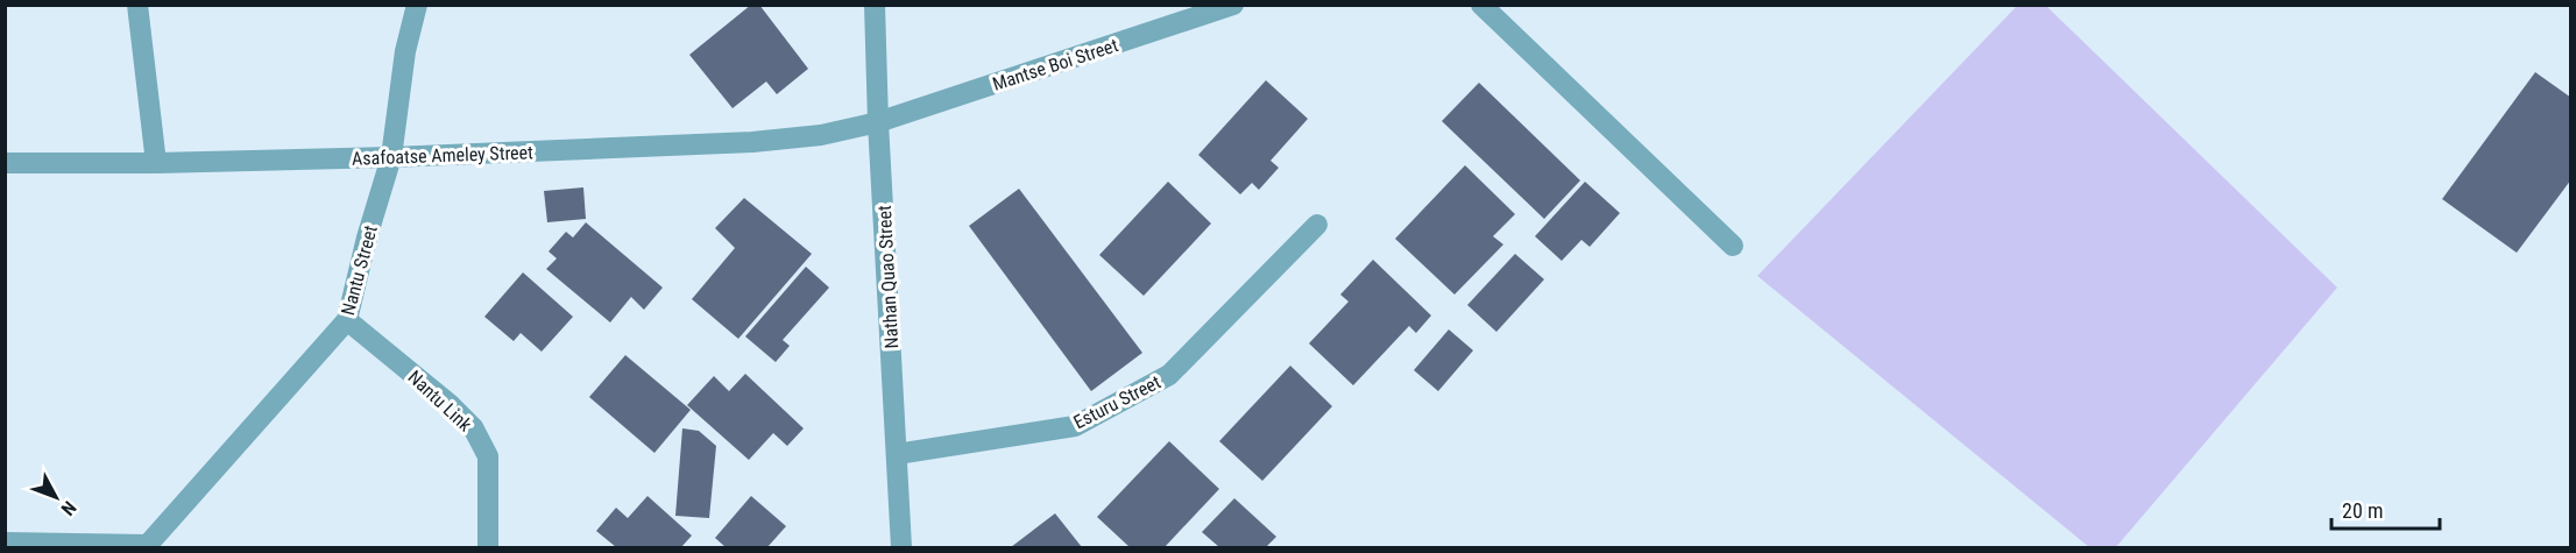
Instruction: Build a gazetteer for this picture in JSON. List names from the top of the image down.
{
  "streets": {
    "street": [
      "Mantse Boi Street",
      "Asafoatse Ameley Street",
      "Nantu Street",
      "Nathan Quao Street",
      "Nantu Link",
      "Esturu Street"
    ]
  },
  "crossings": [
    ["Mantse Boi Street", "Asafoatse Ameley Street"],
    ["Mantse Boi Street", "Nathan Quao Street"],
    ["Asafoatse Ameley Street", "Nantu Street"],
    ["Asafoatse Ameley Street", "Nathan Quao Street"],
    ["Nantu Street", "Nantu Link"],
    ["Nathan Quao Street", "Esturu Street"]
  ],
  "scale_bar": "20 m",
  "north": "bottom right"
}
